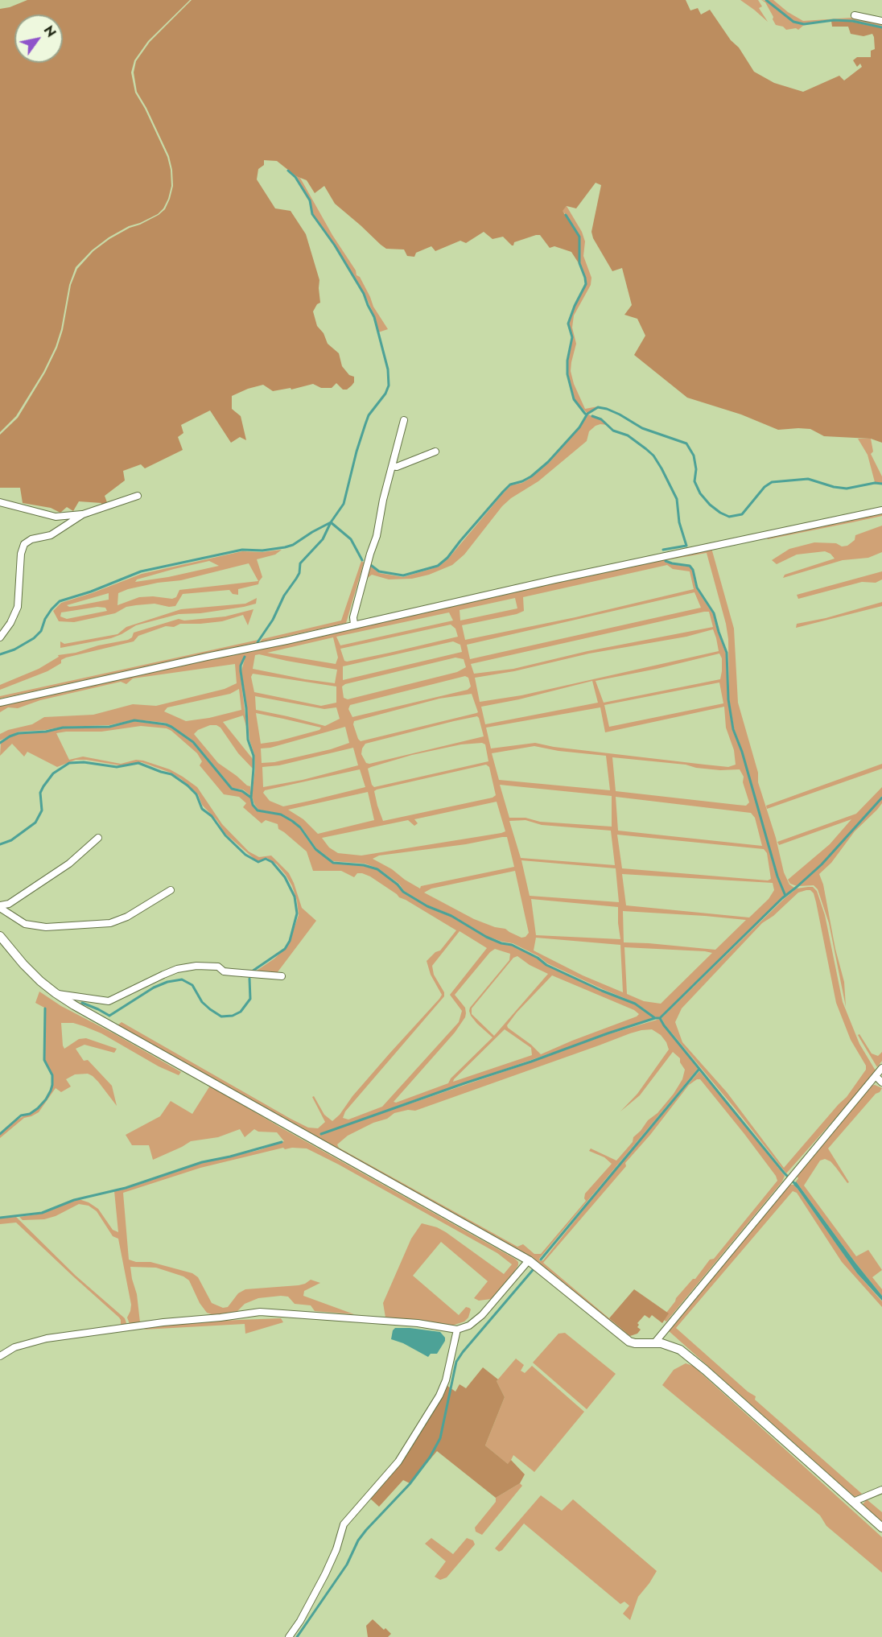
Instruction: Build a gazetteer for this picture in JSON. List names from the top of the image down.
{
  "north": "top right"
}
